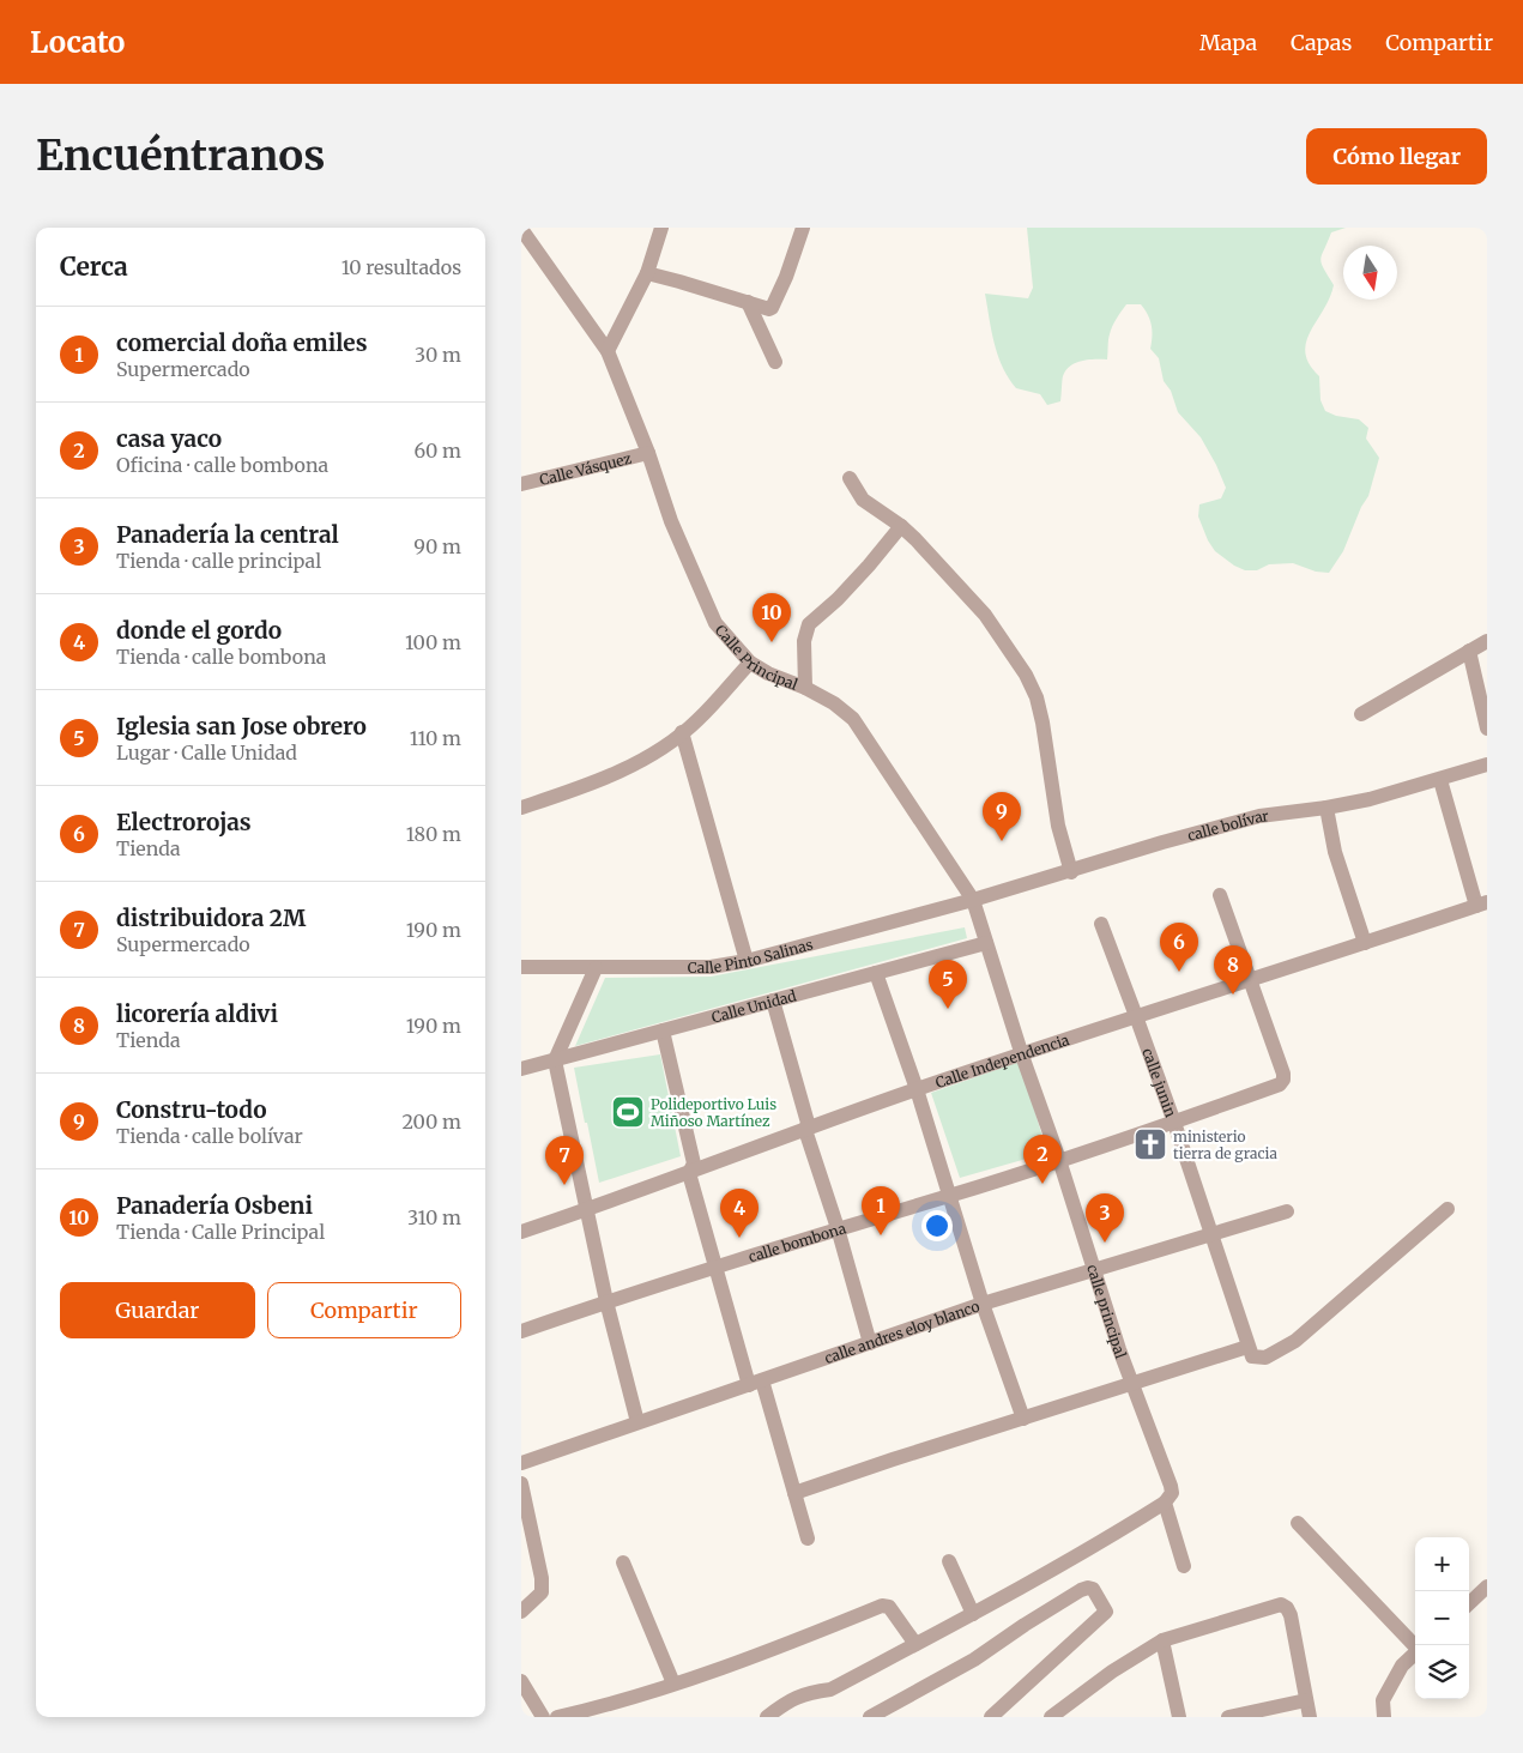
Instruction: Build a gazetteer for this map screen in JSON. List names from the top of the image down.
{
  "streets": {
    "street": [
      "Calle Vásquez",
      "Calle Principal",
      "calle bolívar",
      "Calle Pinto Salinas",
      "Calle Unidad",
      "Calle Independencia",
      "calle junin",
      "calle bombona",
      "calle principal",
      "calle andres eloy blanco"
    ]
  },
  "crossings": [
    ["Calle Vásquez", "Calle Principal"],
    ["Calle Principal", "calle bolívar"],
    ["Calle Principal", "Calle Pinto Salinas"],
    ["Calle Principal", "Calle Unidad"],
    ["Calle Principal", "Calle Independencia"],
    ["Calle Principal", "calle principal"],
    ["calle bolívar", "Calle Pinto Salinas"],
    ["Calle Independencia", "calle junin"],
    ["Calle Independencia", "calle bombona"],
    ["Calle Independencia", "calle principal"],
    ["calle junin", "calle bombona"],
    ["calle junin", "calle andres eloy blanco"],
    ["calle bombona", "calle principal"],
    ["calle principal", "calle andres eloy blanco"]
  ],
  "places": {
    "sports": ["Polideportivo Luis Miñoso Martínez"],
    "church": ["ministerio tierra de gracia"]
  },
  "north": "bottom",
  "page": {
    "header": "Locato",
    "nav": ["Mapa", "Capas", "Compartir"],
    "buttons": [
      "Cómo llegar",
      ["Guardar", "Compartir"]
    ],
    "title": "Encuéntranos",
    "heading": ["Cerca", "10 resultados"],
    "list": [
      {
        "mark": "1",
        "name": "comercial doña emiles",
        "note": "Supermercado",
        "value": "30 m"
      },
      {
        "mark": "2",
        "name": "casa yaco",
        "note": "Oficina · calle bombona",
        "value": "60 m"
      },
      {
        "mark": "3",
        "name": "Panadería la central",
        "note": "Tienda · calle principal",
        "value": "90 m"
      },
      {
        "mark": "4",
        "name": "donde el gordo",
        "note": "Tienda · calle bombona",
        "value": "100 m"
      },
      {
        "mark": "5",
        "name": "Iglesia san Jose obrero",
        "note": "Lugar · Calle Unidad",
        "value": "110 m"
      },
      {
        "mark": "6",
        "name": "Electrorojas",
        "note": "Tienda",
        "value": "180 m"
      },
      {
        "mark": "7",
        "name": "distribuidora 2M",
        "note": "Supermercado",
        "value": "190 m"
      },
      {
        "mark": "8",
        "name": "licorería aldivi",
        "note": "Tienda",
        "value": "190 m"
      },
      {
        "mark": "9",
        "name": "Constru-todo",
        "note": "Tienda · calle bolívar",
        "value": "200 m"
      },
      {
        "mark": "10",
        "name": "Panadería Osbeni",
        "note": "Tienda · Calle Principal",
        "value": "310 m"
      }
    ],
    "pins": [
      "10",
      "9",
      "6",
      "8",
      "5",
      "2",
      "7",
      "1",
      "4",
      "3"
    ],
    "map_buttons": ["+", "−"]
  }
}
